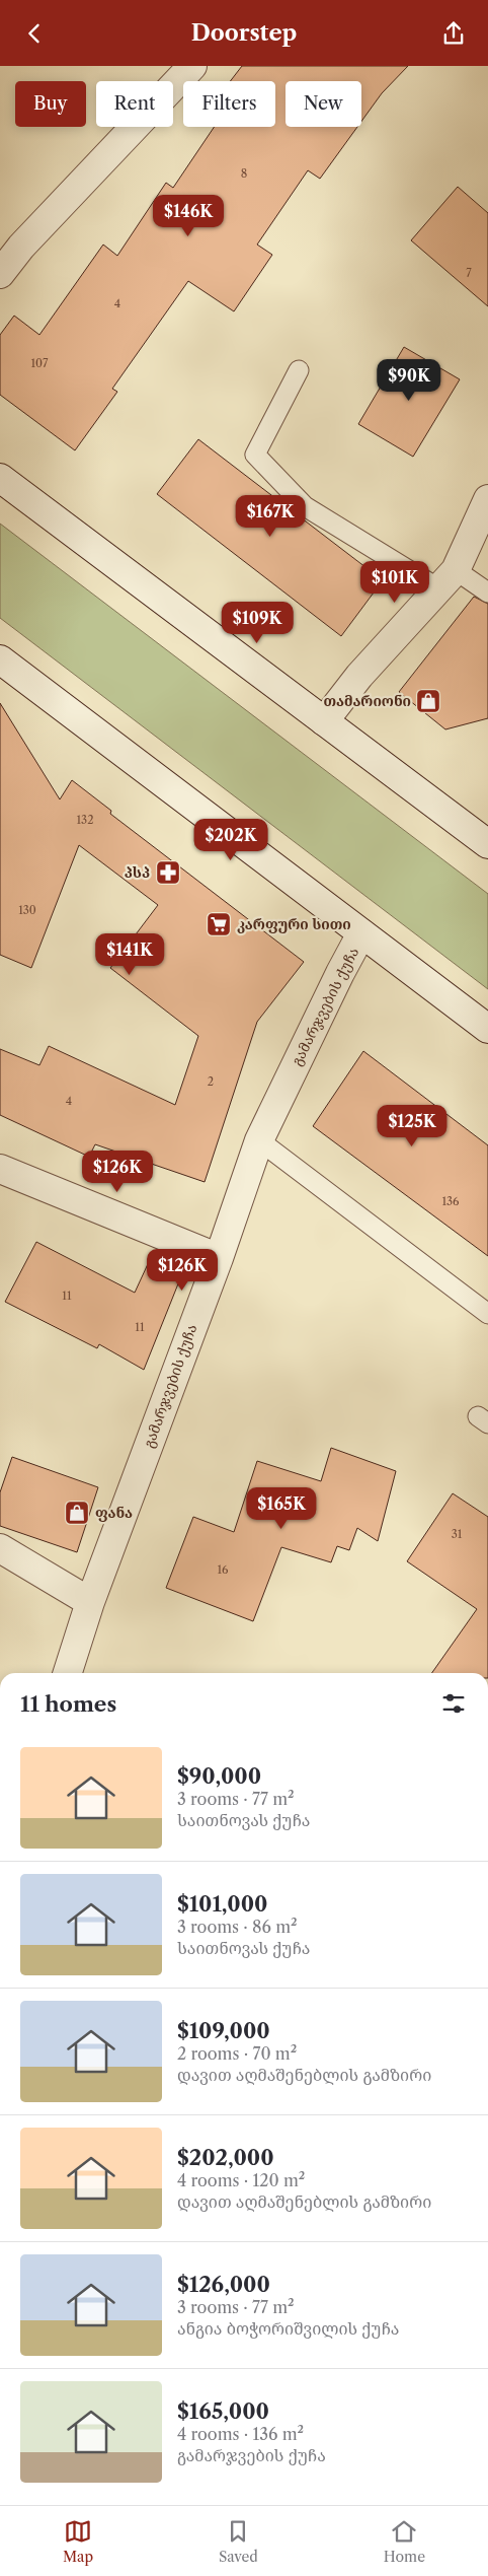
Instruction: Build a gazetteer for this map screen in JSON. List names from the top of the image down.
{
  "streets": {
    "street": ["გამარჯვების ქუჩა"]
  },
  "places": {
    "shop": ["თამარიონი", "ფანა"],
    "pharmacy": ["პსპ"],
    "supermarket": ["კარფური სითი"]
  },
  "house_numbers": [
    "8",
    "7",
    "4",
    "107",
    "132",
    "130",
    "2",
    "4",
    "136",
    "11",
    "11",
    "31",
    "16"
  ],
  "page": {
    "header": "Doorstep",
    "chip": [
      "Buy",
      "Rent",
      "Filters",
      "New"
    ],
    "price": [
      "$146K",
      "$90K",
      "$167K",
      "$101K",
      "$109K",
      "$202K",
      "$141K",
      "$125K",
      "$126K",
      "$126K",
      "$165K"
    ],
    "heading": "11 homes",
    "list": [
      {
        "name": "$90,000",
        "note": "3 rooms · 77 m² · საითნოვას ქუჩა"
      },
      {
        "name": "$101,000",
        "note": "3 rooms · 86 m² · საითნოვას ქუჩა"
      },
      {
        "name": "$109,000",
        "note": "2 rooms · 70 m² · დავით აღმაშენებლის გამზირი"
      },
      {
        "name": "$202,000",
        "note": "4 rooms · 120 m² · დავით აღმაშენებლის გამზირი"
      },
      {
        "name": "$126,000",
        "note": "3 rooms · 77 m² · ანგია ბოჭორიშვილის ქუჩა"
      },
      {
        "name": "$165,000",
        "note": "4 rooms · 136 m² · გამარჯვების ქუჩა"
      }
    ],
    "tabs": ["Map", "Saved", "Home"]
  }
}
